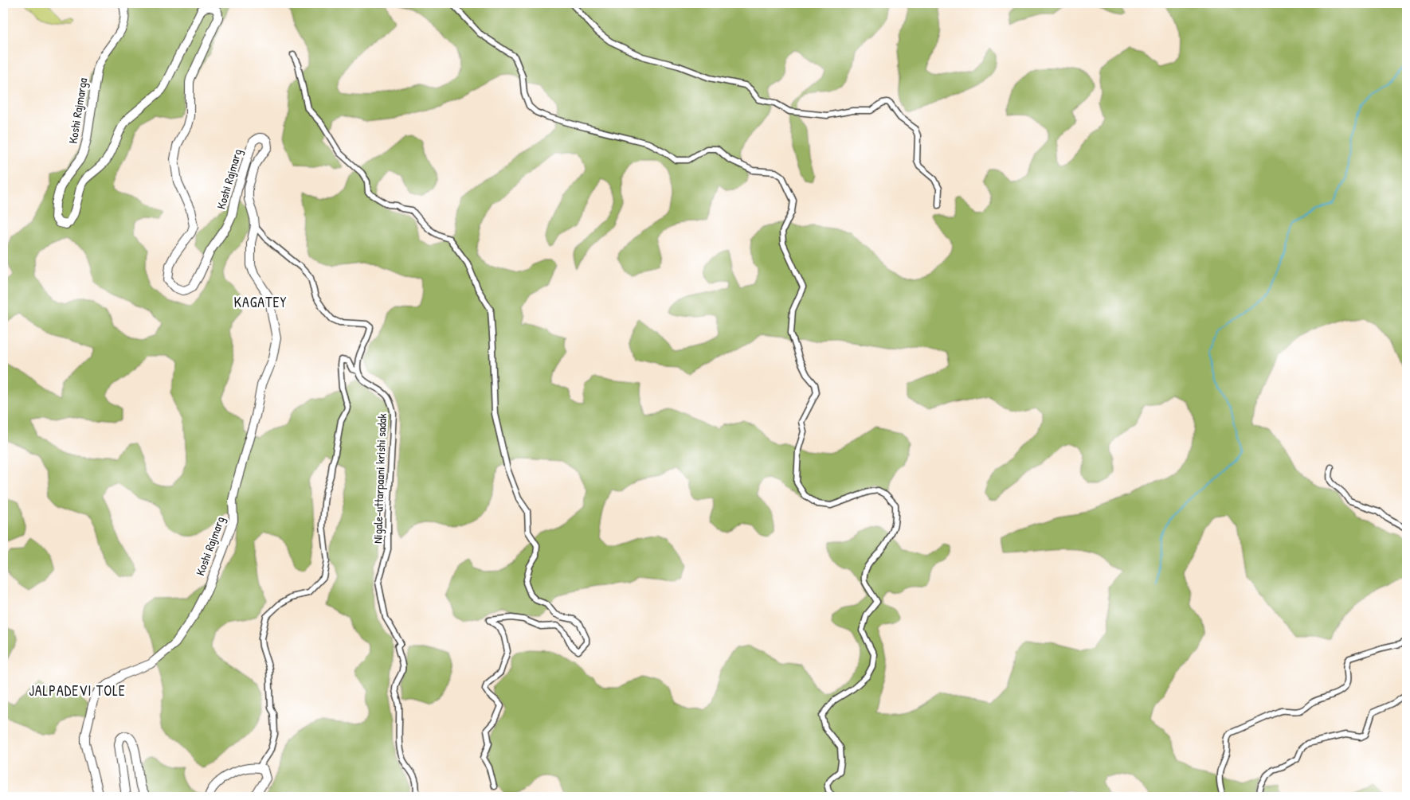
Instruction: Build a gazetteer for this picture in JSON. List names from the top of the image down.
{
  "streets": {
    "main road": ["Koshi Rajmarga", "Koshi Rajmarg"],
    "street": ["Nigale-uttarpaani krishi sadak"]
  },
  "crossings": [
    ["Koshi Rajmarga", "Koshi Rajmarg"]
  ],
  "districts": ["KAGATEY", "JALPADEVI TOLE"]
}
